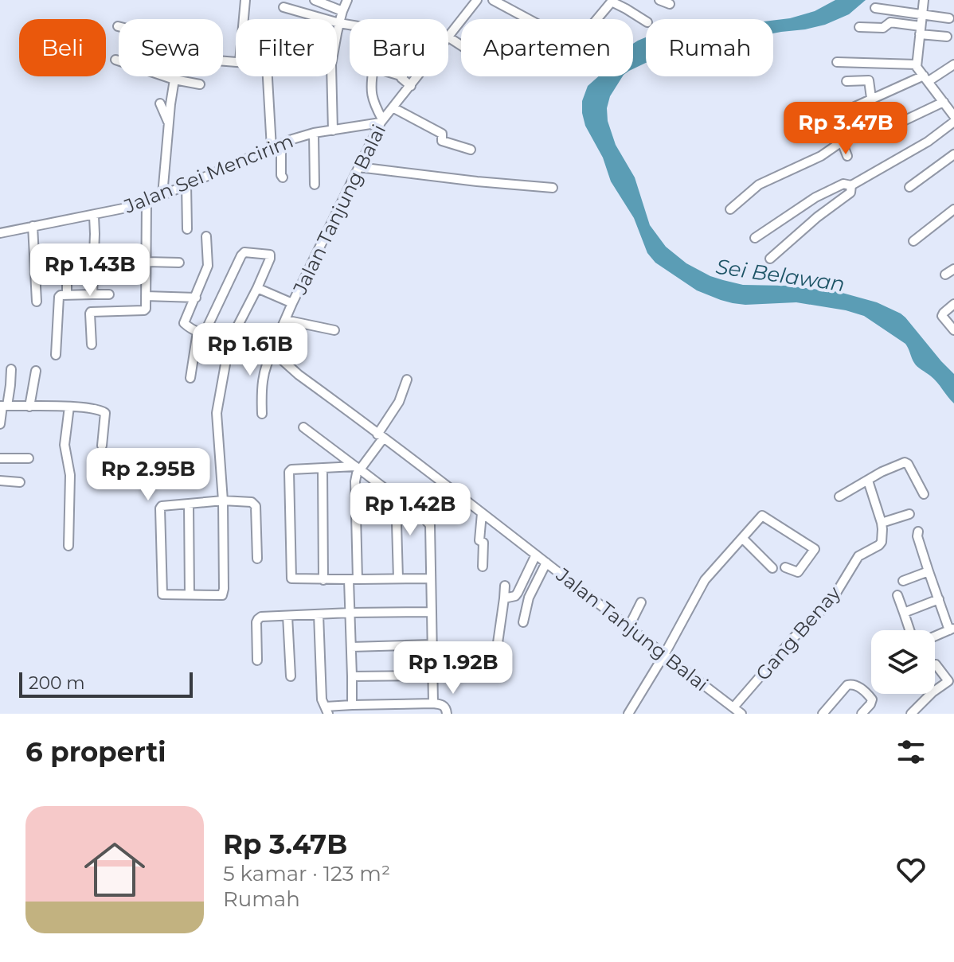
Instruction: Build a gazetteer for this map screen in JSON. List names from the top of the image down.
{
  "streets": {
    "street": ["Jalan Sei Mencirim", "Jalan Tanjung Balai", "Gang Benay"]
  },
  "crossings": [
    ["Jalan Sei Mencirim", "Jalan Tanjung Balai"],
    ["Jalan Tanjung Balai", "Gang Benay"]
  ],
  "water": ["Sei Belawan"],
  "scale_bar": "200 m",
  "page": {
    "chip": [
      "Beli",
      "Sewa",
      "Filter",
      "Baru",
      "Apartemen",
      "Rumah"
    ],
    "price": [
      "Rp 3.47B",
      "Rp 1.43B",
      "Rp 1.61B",
      "Rp 2.95B",
      "Rp 1.42B",
      "Rp 1.92B"
    ],
    "scale": "200 m",
    "heading": "6 properti",
    "list": [
      {
        "name": "Rp 3.47B",
        "note": "5 kamar · 123 m² · Rumah"
      }
    ]
  }
}
